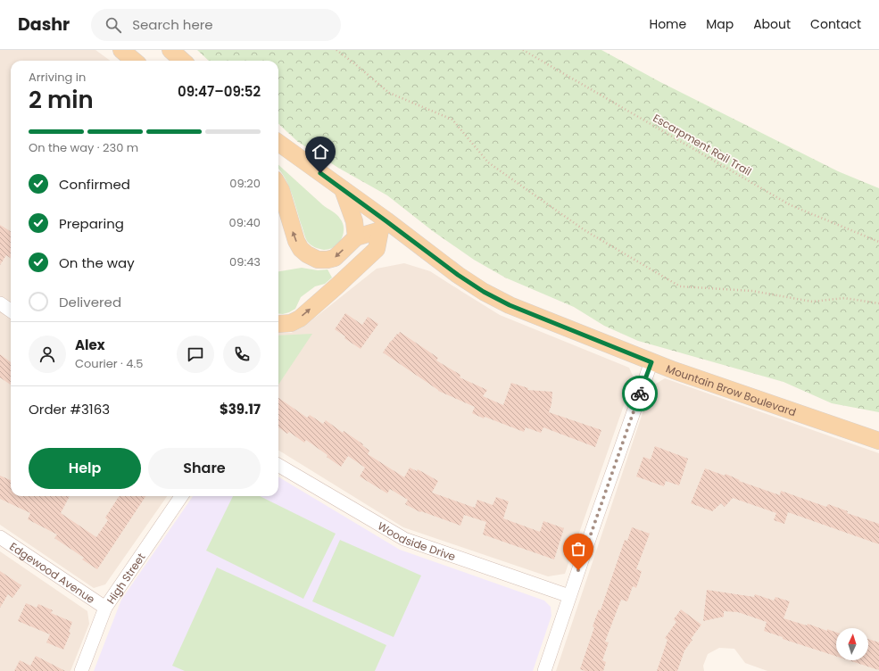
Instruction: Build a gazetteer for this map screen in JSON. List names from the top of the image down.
{
  "streets": {
    "main road": ["Mountain Brow Boulevard"],
    "street": ["Woodside Drive", "Edgewood Avenue", "High Street"],
    "path": ["Escarpment Rail Trail"]
  },
  "crossings": [
    ["Edgewood Avenue", "High Street"]
  ],
  "north": "top",
  "page": {
    "header": "Dashr",
    "search": "Search here",
    "nav": [
      "Home",
      "Map",
      "About",
      "Contact"
    ],
    "heading": ["2 min", "Arriving in", "09:47–09:52"],
    "panel": [
      "Alex",
      "Courier · 4.5",
      "Order #3163",
      "$39.17"
    ],
    "bar": "On the way · 230 m",
    "list": [
      ["Confirmed", "09:20"],
      ["Preparing", "09:40"],
      ["On the way", "09:43"],
      "Delivered"
    ],
    "buttons": ["Help", "Share"]
  }
}
